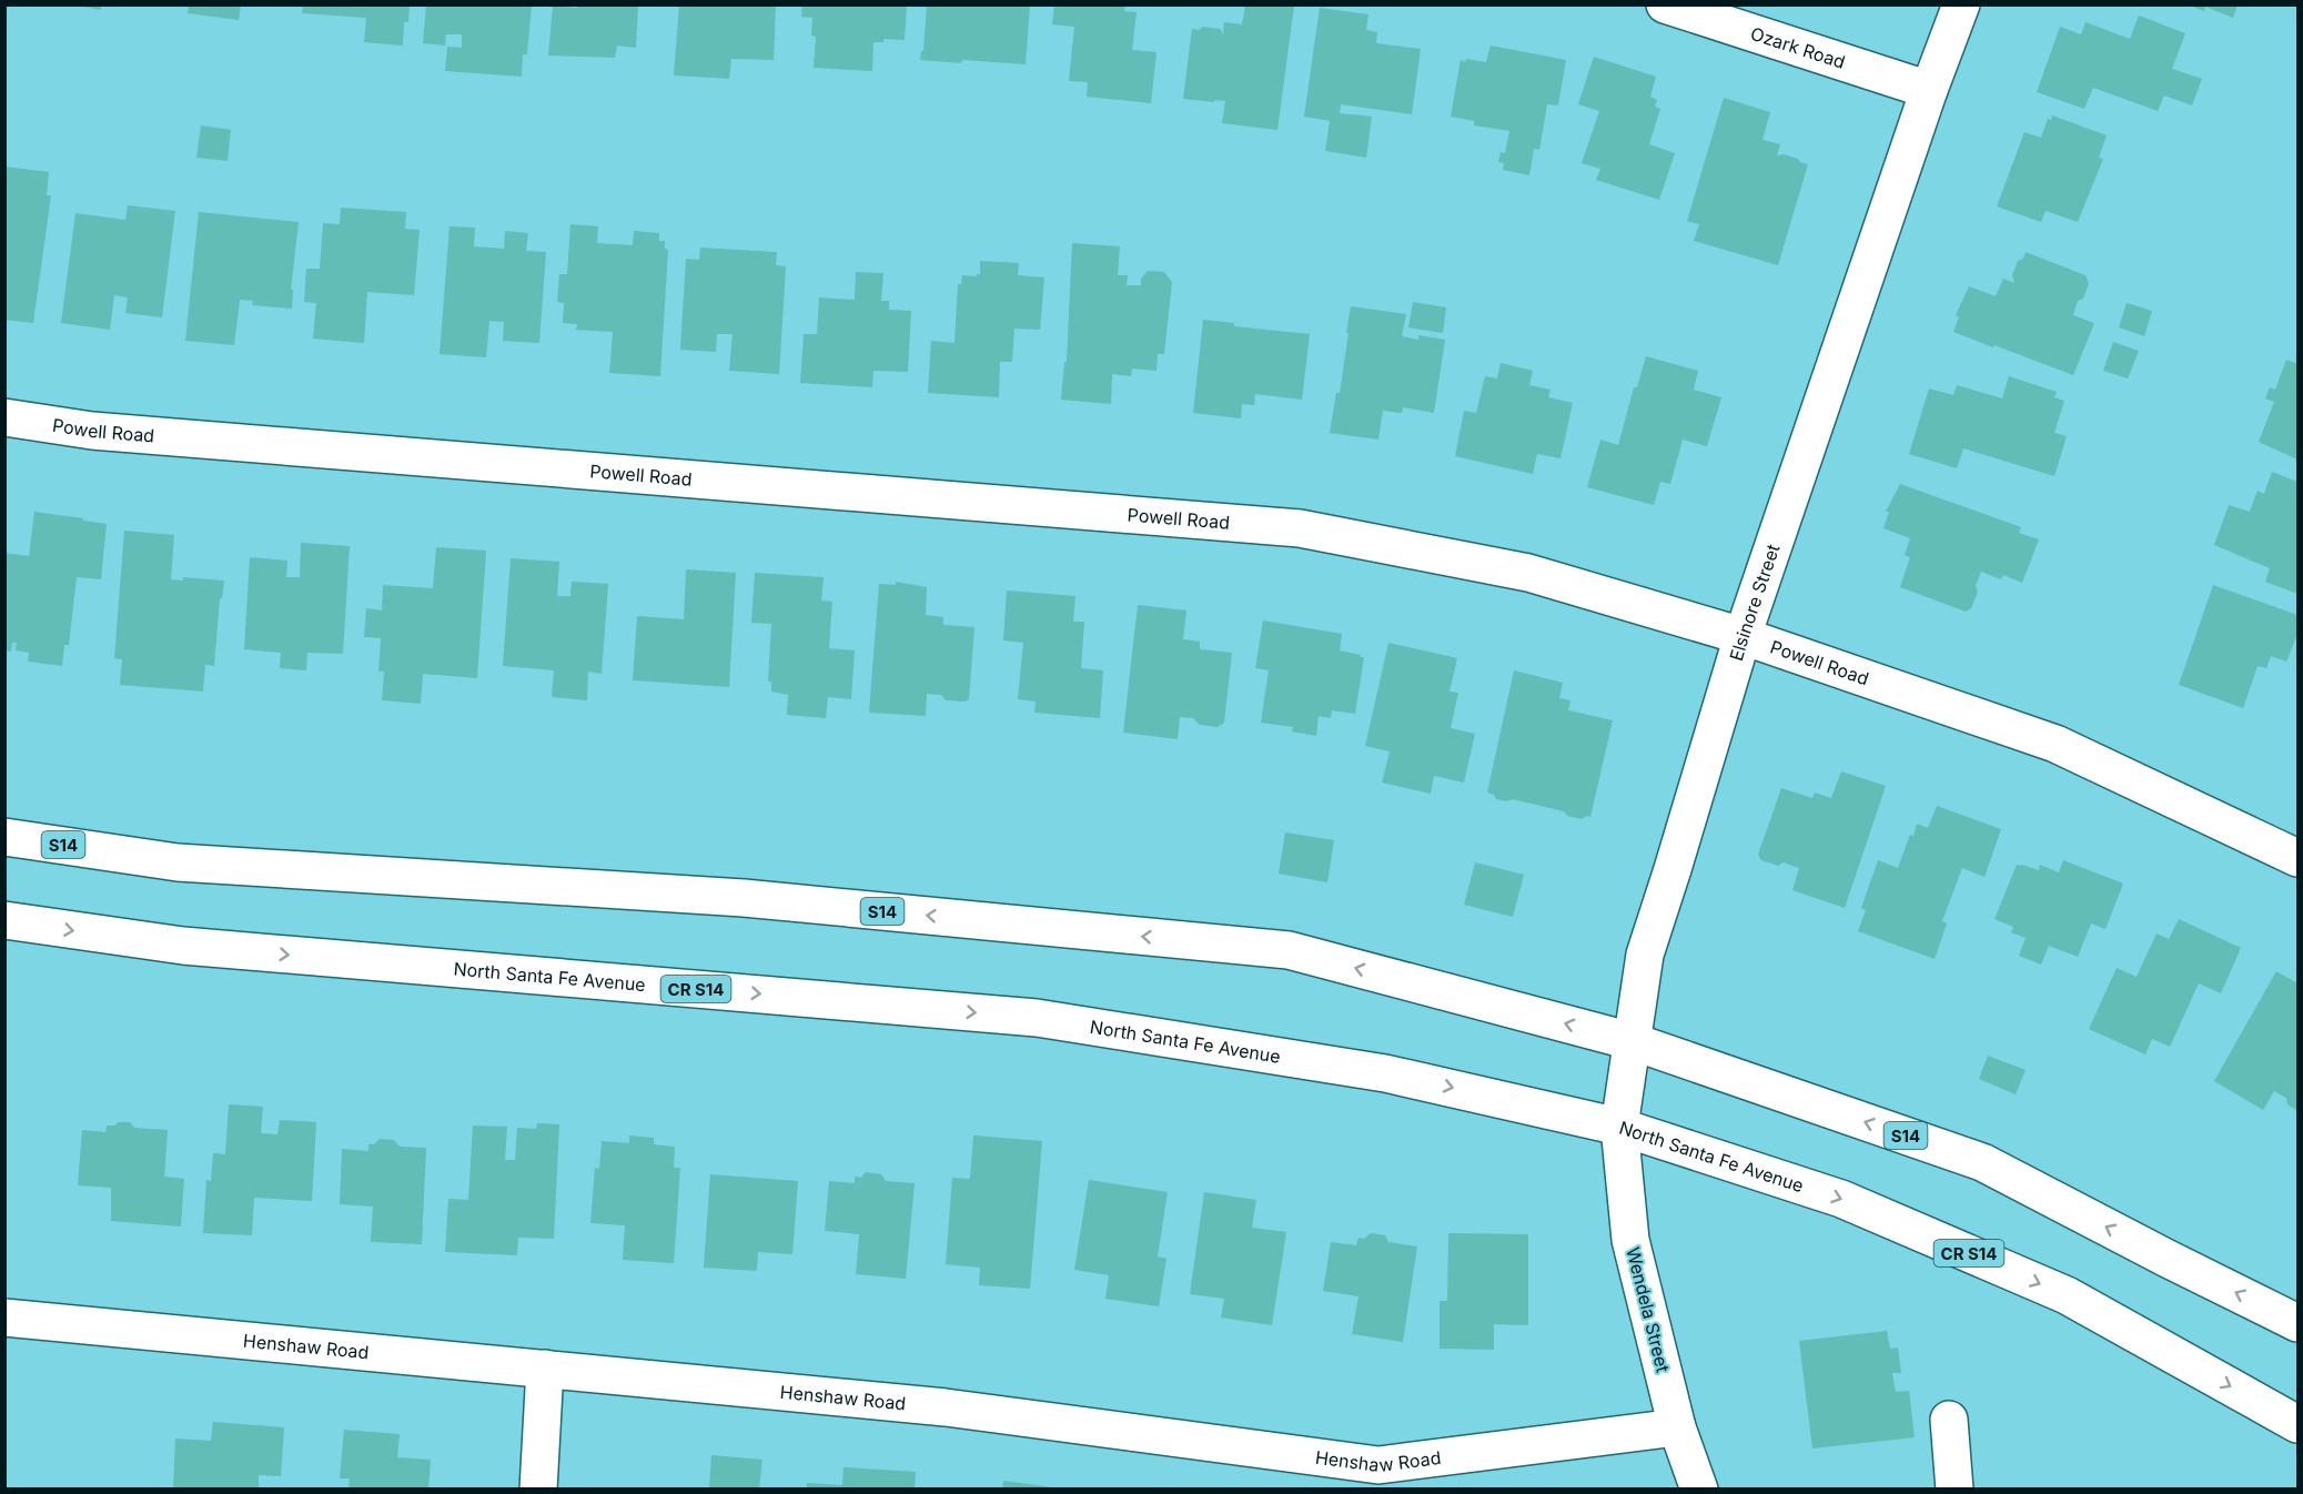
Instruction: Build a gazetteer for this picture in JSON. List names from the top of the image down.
{
  "streets": {
    "street": [
      "Ozark Road",
      "Powell Road",
      "Elsinore Street",
      "S14",
      "North Santa Fe Avenue",
      "CR S14",
      "Wendela Street",
      "Henshaw Road"
    ]
  },
  "crossings": [
    ["Ozark Road", "Elsinore Street"],
    ["Powell Road", "Elsinore Street"],
    ["Elsinore Street", "S14"],
    ["Elsinore Street", "North Santa Fe Avenue"],
    ["Elsinore Street", "Wendela Street"],
    ["North Santa Fe Avenue", "Wendela Street"],
    ["Wendela Street", "Henshaw Road"]
  ]
}
